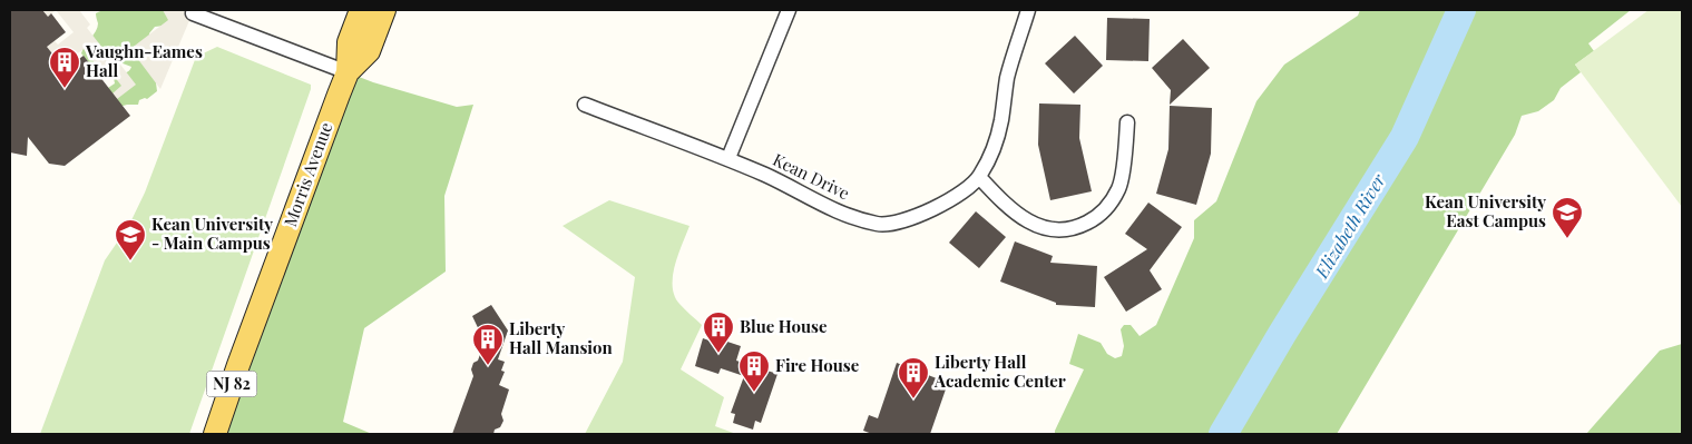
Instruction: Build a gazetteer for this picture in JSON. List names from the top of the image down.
{
  "streets": {
    "main road": ["Morris Avenue", "NJ 82"],
    "street": ["Kean Drive"]
  },
  "water": ["Elizabeth River"],
  "places": {
    "building": [
      "Vaughn-Eames Hall",
      "Blue House",
      "Liberty Hall Mansion",
      "Fire House",
      "Liberty Hall Academic Center"
    ],
    "school or university": ["Kean University East Campus", "Kean University - Main Campus"]
  }
}
